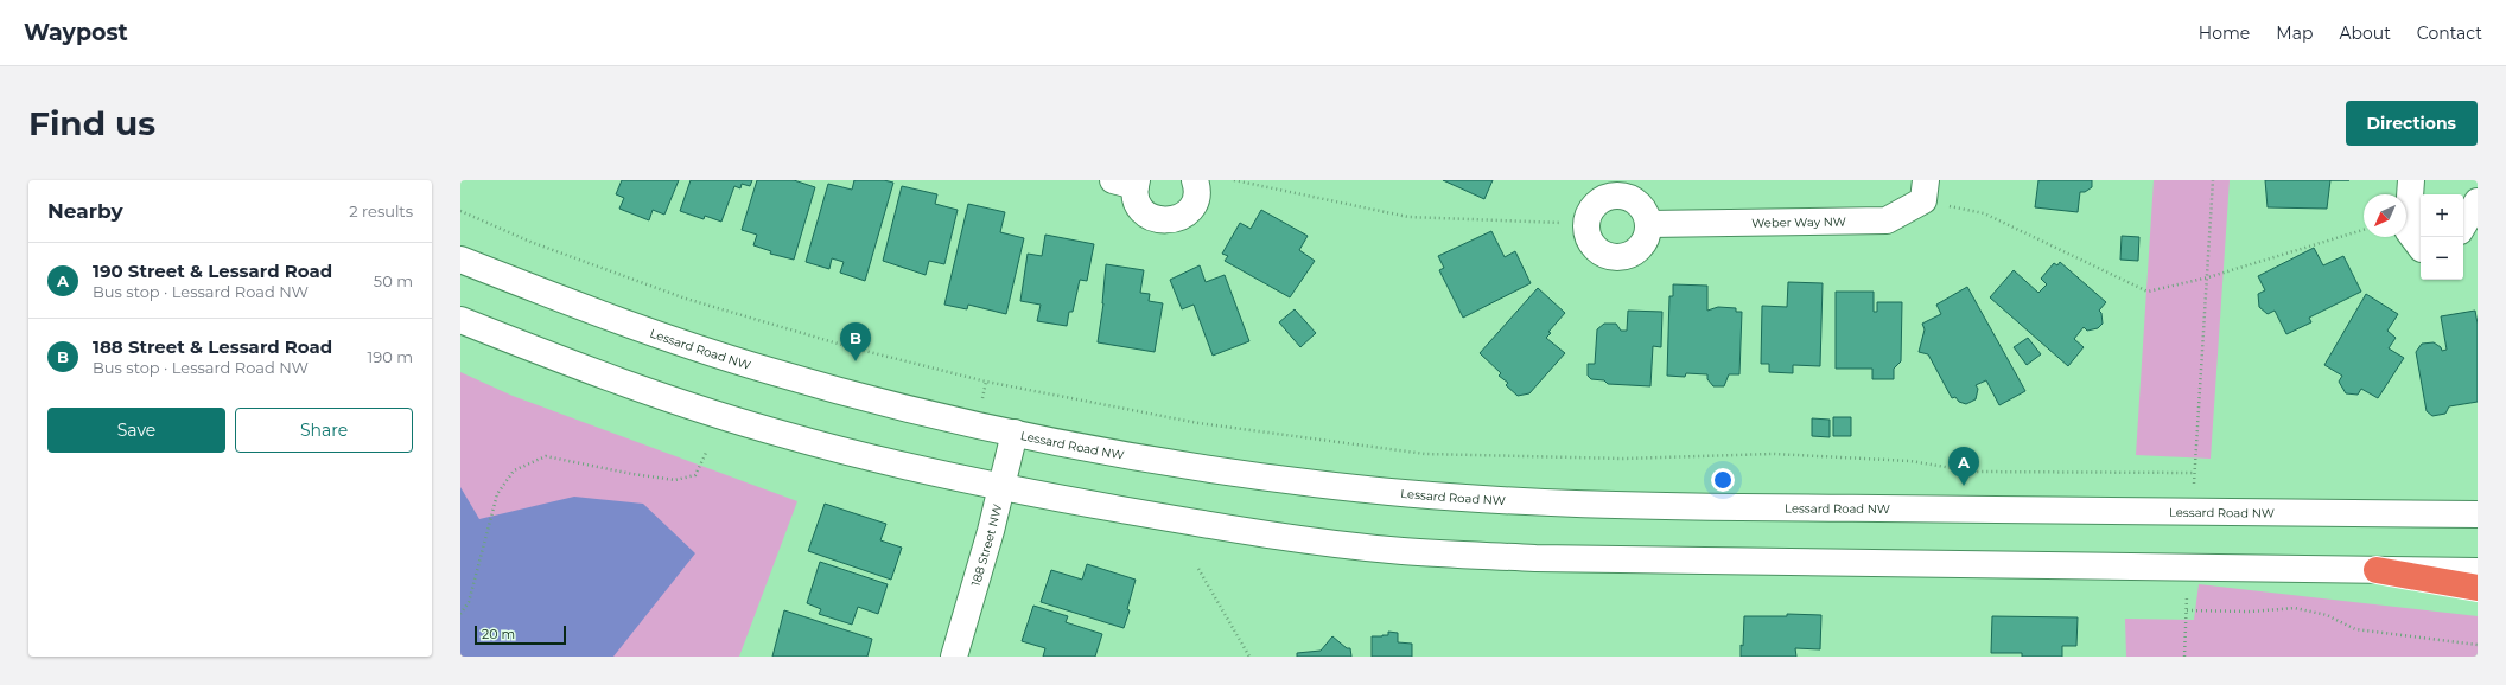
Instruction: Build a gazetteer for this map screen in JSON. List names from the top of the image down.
{
  "streets": {
    "main road": ["Weber Way NW", "Lessard Road NW", "188 Street NW"]
  },
  "crossings": [
    ["Lessard Road NW", "188 Street NW"]
  ],
  "scale_bar": "20 m",
  "north": "bottom left",
  "page": {
    "header": "Waypost",
    "nav": [
      "Home",
      "Map",
      "About",
      "Contact"
    ],
    "buttons": [
      "Directions",
      ["Save", "Share"]
    ],
    "title": "Find us",
    "heading": ["Nearby", "2 results"],
    "map_buttons": ["+", "−"],
    "list": [
      {
        "mark": "A",
        "name": "190 Street & Lessard Road",
        "note": "Bus stop · Lessard Road NW",
        "value": "50 m"
      },
      {
        "mark": "B",
        "name": "188 Street & Lessard Road",
        "note": "Bus stop · Lessard Road NW",
        "value": "190 m"
      }
    ],
    "pins": ["B", "A"],
    "scale": "20 m"
  }
}
